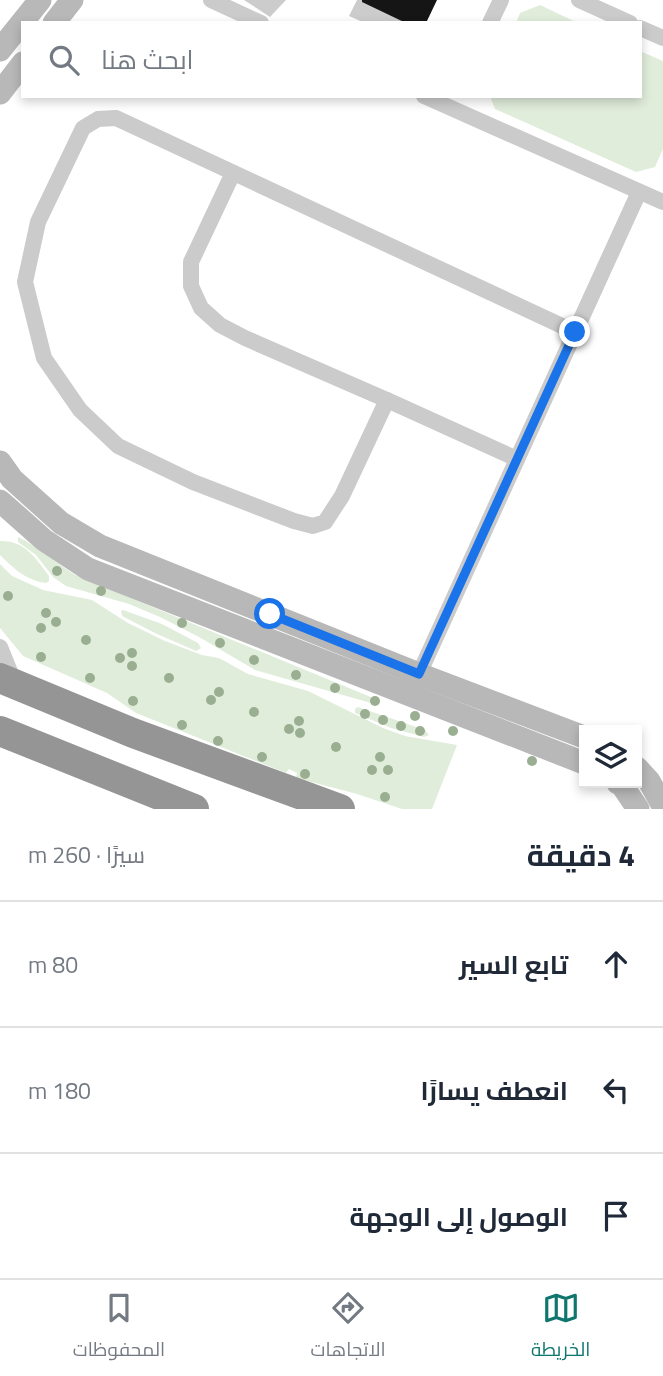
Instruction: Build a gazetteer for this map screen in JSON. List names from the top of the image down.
{
  "page": {
    "search": "ابحث هنا",
    "heading": ["4 دقيقة", "سيرًا · 260 m"],
    "list": [
      ["تابع السير", "80 m"],
      ["انعطف يسارًا", "180 m"],
      "الوصول إلى الوجهة"
    ],
    "nav": ["الخريطة", "الاتجاهات", "المحفوظات"]
  }
}
